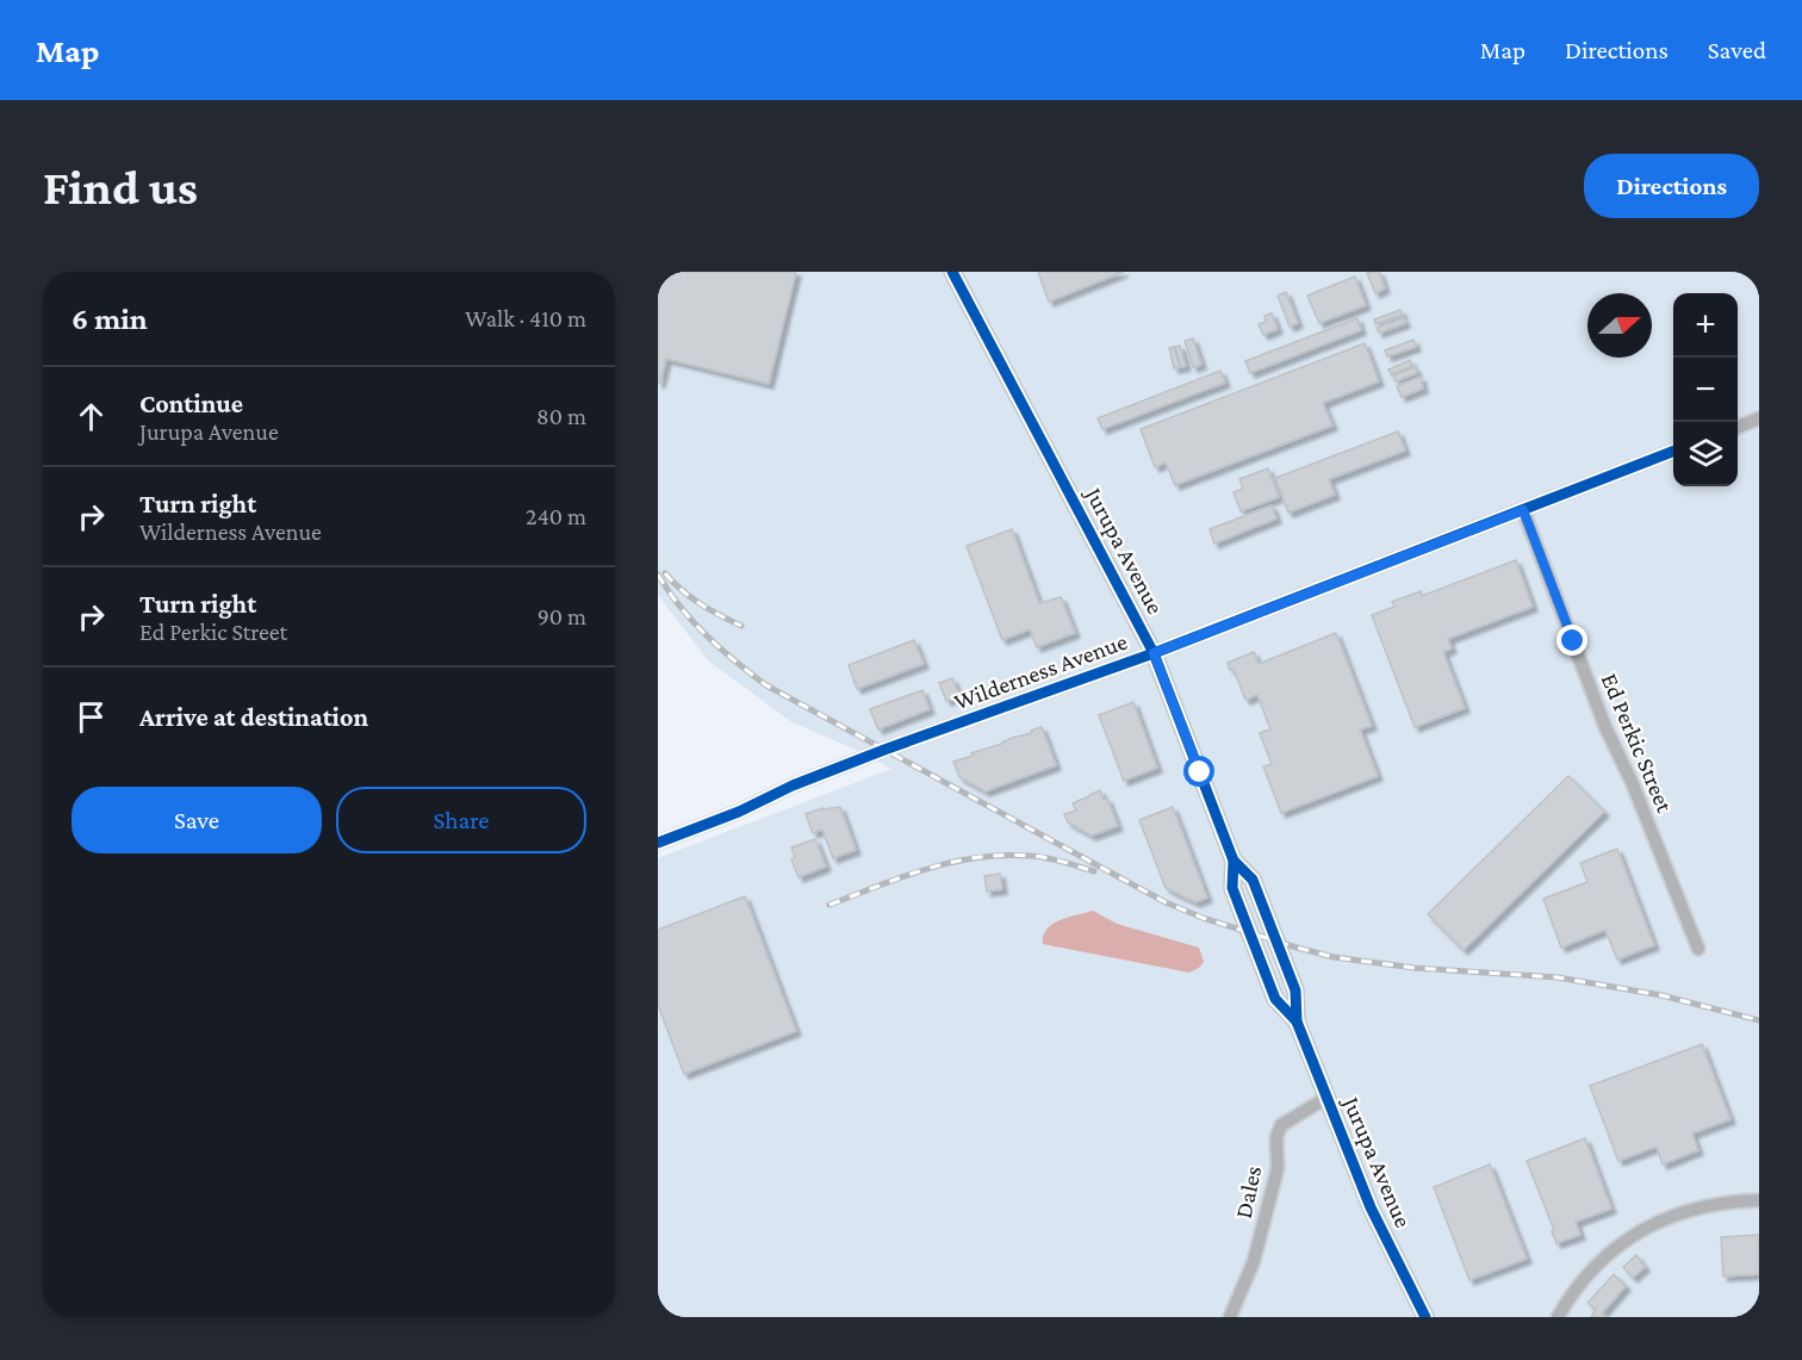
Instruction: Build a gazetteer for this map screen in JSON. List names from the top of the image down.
{
  "streets": {
    "main road": ["Jurupa Avenue"],
    "street": ["Wilderness Avenue", "Ed Perkic Street", "Dales"]
  },
  "crossings": [
    ["Jurupa Avenue", "Wilderness Avenue"],
    ["Jurupa Avenue", "Dales"],
    ["Wilderness Avenue", "Ed Perkic Street"]
  ],
  "north": "right",
  "page": {
    "header": "Map",
    "nav": ["Map", "Directions", "Saved"],
    "buttons": [
      "Directions",
      ["Save", "Share"]
    ],
    "title": "Find us",
    "heading": ["6 min", "Walk · 410 m"],
    "map_buttons": ["+", "−"],
    "list": [
      ["Continue", "Jurupa Avenue", "80 m"],
      ["Turn right", "Wilderness Avenue", "240 m"],
      ["Turn right", "Ed Perkic Street", "90 m"],
      "Arrive at destination"
    ]
  }
}
